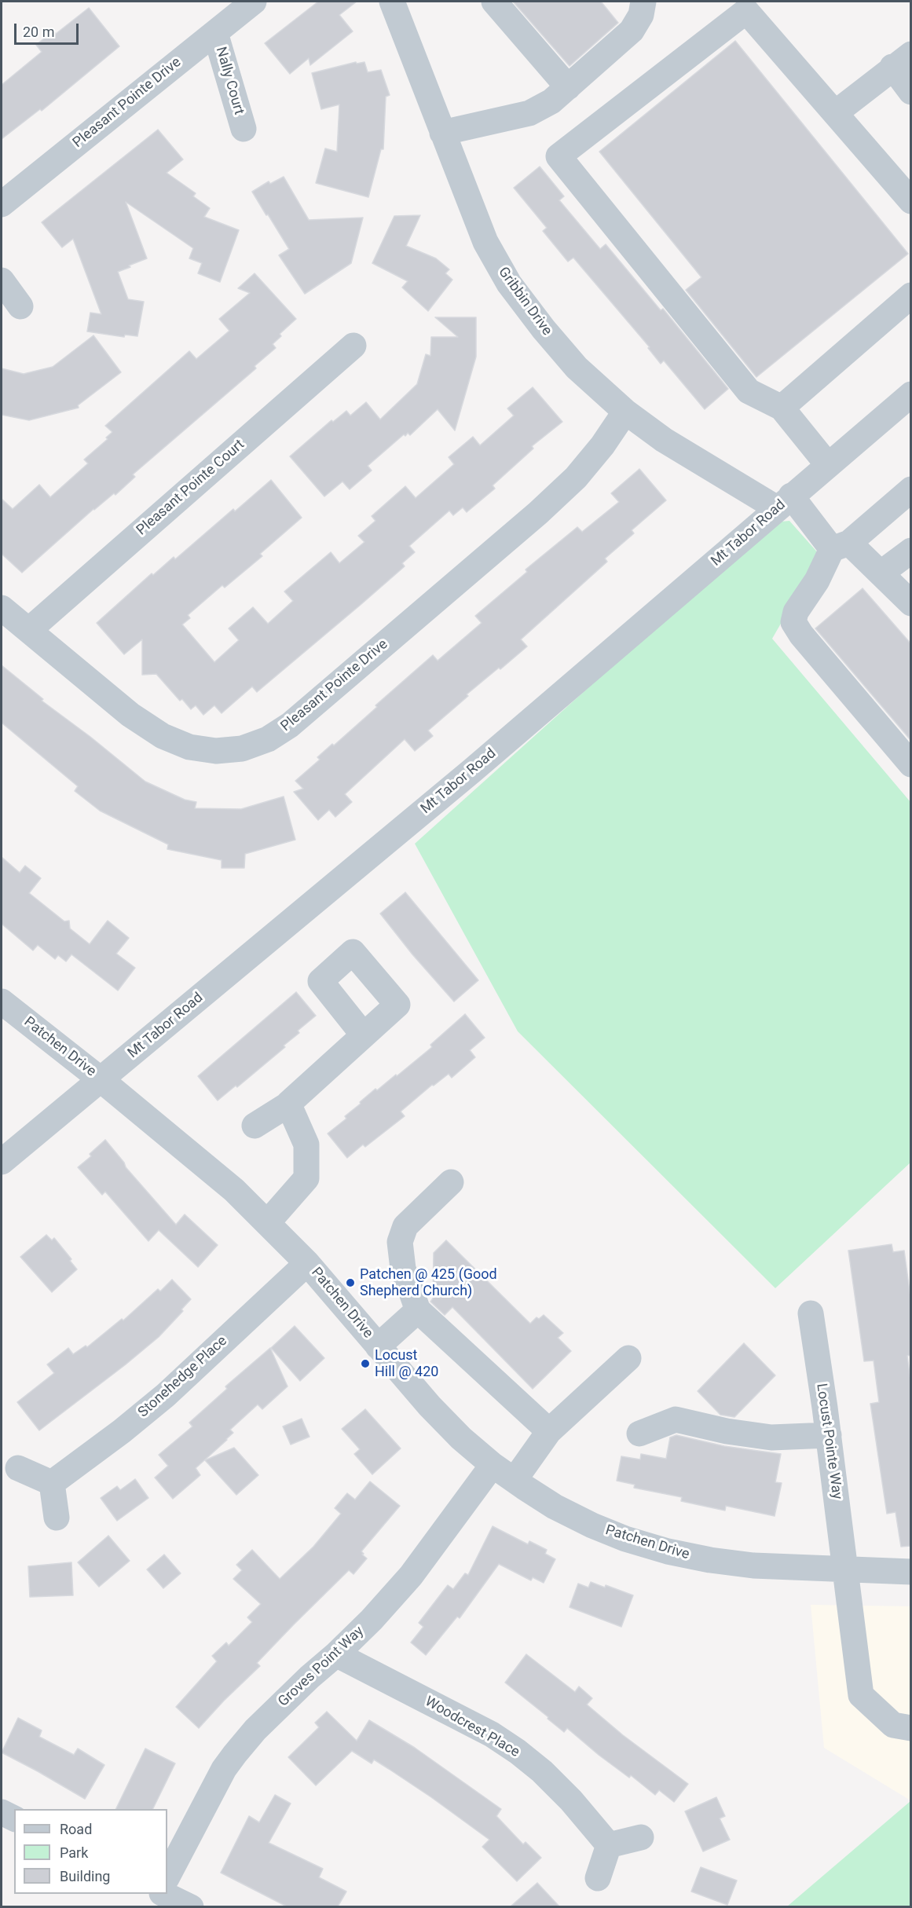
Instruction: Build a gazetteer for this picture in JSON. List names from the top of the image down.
{
  "streets": {
    "street": [
      "Nally Court",
      "Pleasant Pointe Drive",
      "Gribbin Drive",
      "Pleasant Pointe Court",
      "Mt Tabor Road",
      "Patchen Drive",
      "Stonehedge Place",
      "Locust Pointe Way",
      "Groves Point Way",
      "Woodcrest Place"
    ]
  },
  "crossings": [
    ["Nally Court", "Pleasant Pointe Drive"],
    ["Pleasant Pointe Drive", "Gribbin Drive"],
    ["Pleasant Pointe Drive", "Pleasant Pointe Court"],
    ["Gribbin Drive", "Mt Tabor Road"],
    ["Mt Tabor Road", "Patchen Drive"],
    ["Patchen Drive", "Stonehedge Place"],
    ["Patchen Drive", "Locust Pointe Way"],
    ["Patchen Drive", "Groves Point Way"],
    ["Groves Point Way", "Woodcrest Place"]
  ],
  "places": ["Patchen @ 425 (Good Shepherd Church)", "Locust Hill @ 420"],
  "legend": ["Road", "Park", "Building"],
  "scale_bar": "20 m"
}
